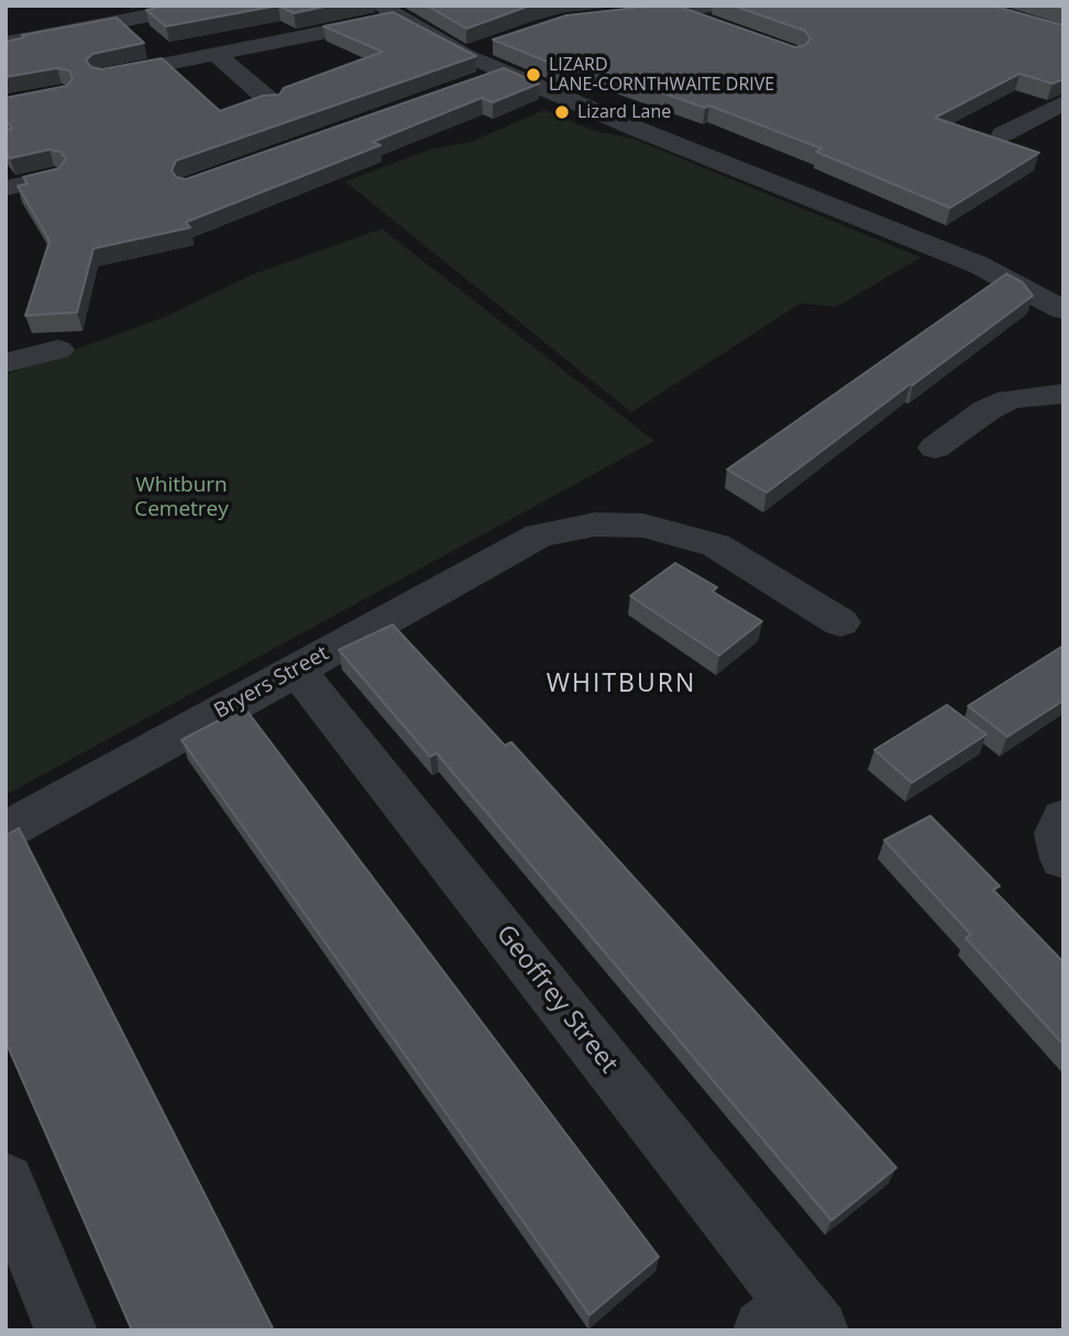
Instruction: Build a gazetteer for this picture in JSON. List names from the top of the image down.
{
  "streets": {
    "street": ["Bryers Street", "Geoffrey Street"]
  },
  "crossings": [
    ["Bryers Street", "Geoffrey Street"]
  ],
  "districts": ["WHITBURN"],
  "parks": ["Whitburn Cemetrey"],
  "places": ["LIZARD LANE-CORNTHWAITE DRIVE", "Lizard Lane"]
}
